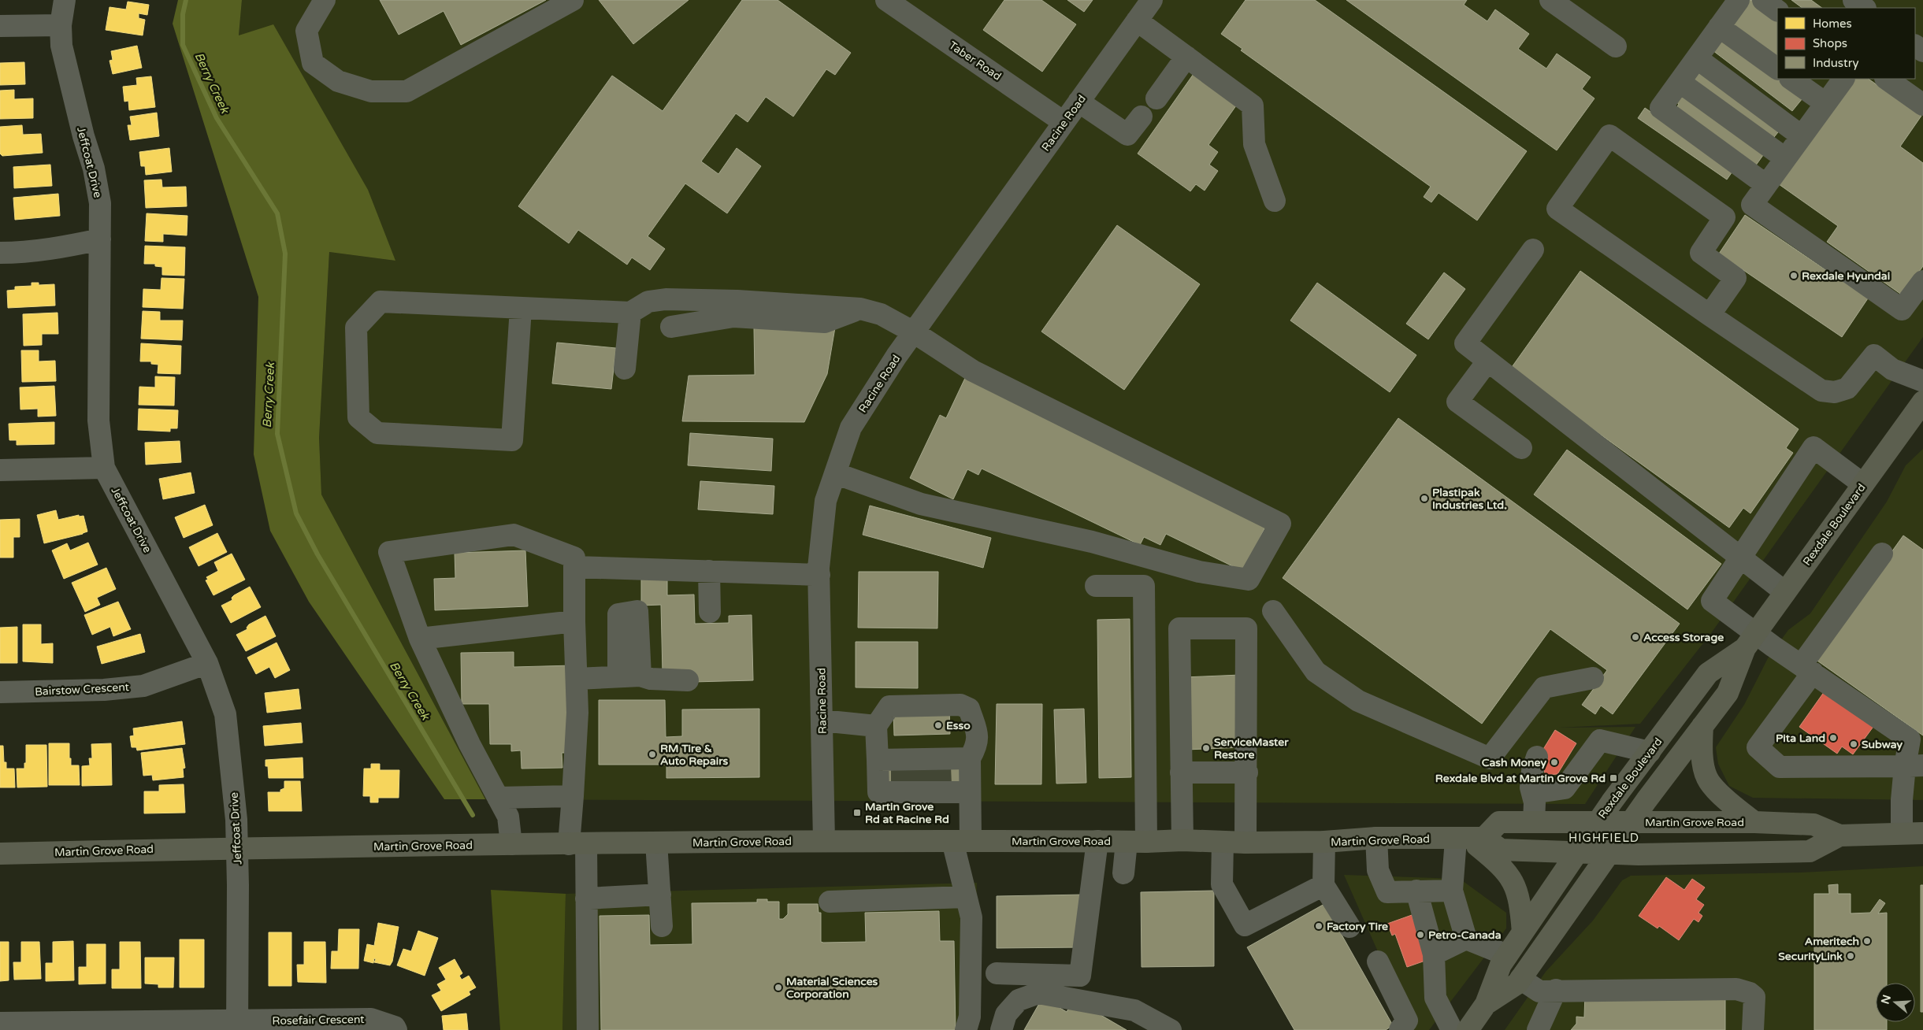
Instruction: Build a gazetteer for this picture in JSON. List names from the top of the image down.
{
  "streets": {
    "main road": ["Rexdale Boulevard", "Martin Grove Road"],
    "street": [
      "Taber Road",
      "Racine Road",
      "Jeffcoat Drive",
      "Bairstow Crescent",
      "Rosefair Crescent"
    ]
  },
  "crossings": [
    ["Taber Road", "Racine Road"],
    ["Racine Road", "Martin Grove Road"],
    ["Jeffcoat Drive", "Bairstow Crescent"],
    ["Jeffcoat Drive", "Martin Grove Road"],
    ["Jeffcoat Drive", "Rosefair Crescent"],
    ["Rexdale Boulevard", "Martin Grove Road"]
  ],
  "districts": ["HIGHFIELD"],
  "water": ["Berry Creek"],
  "places": {
    "other": [
      "Rexdale Hyundai",
      "Plastipak Industries Ltd.",
      "Access Storage",
      "Esso",
      "Pita Land",
      "Subway",
      "ServiceMaster Restore",
      "RM Tire & Auto Repairs",
      "Cash Money",
      "Factory Tire",
      "Petro-Canada",
      "Ameritech",
      "SecurityLink",
      "Material Sciences Corporation"
    ],
    "transit": ["Rexdale Blvd at Martin Grove Rd", "Martin Grove Rd at Racine Rd"]
  },
  "legend": ["Homes", "Shops", "Industry"],
  "north": "left"
}
